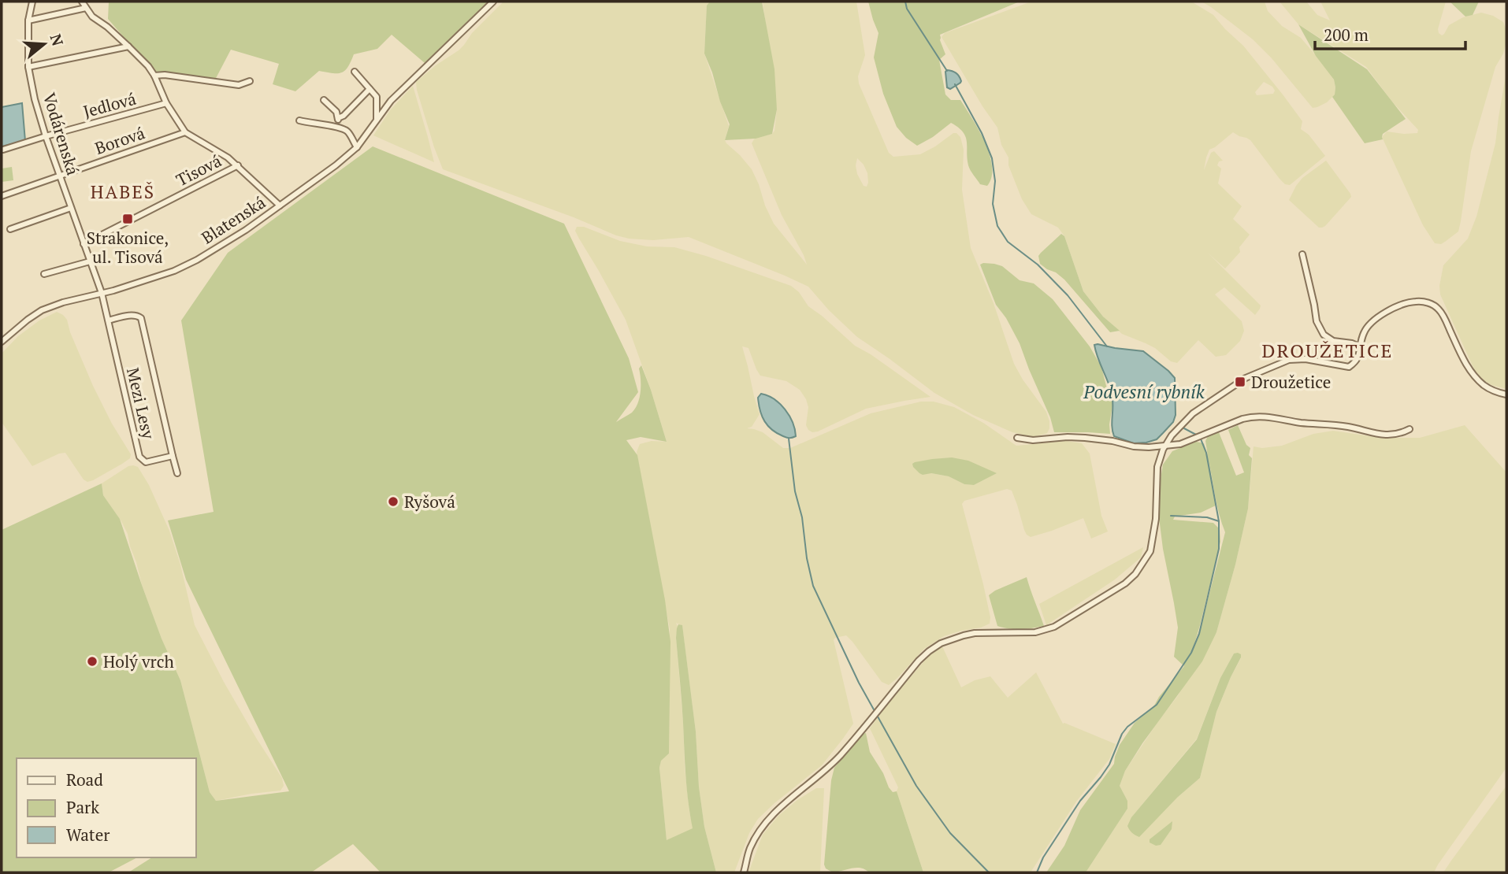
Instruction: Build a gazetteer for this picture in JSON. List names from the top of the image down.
{
  "streets": {
    "street": [
      "Jedlová",
      "Vodárenská",
      "Borová",
      "Tisová",
      "Blatenská",
      "Mezi Lesy"
    ]
  },
  "crossings": [
    ["Jedlová", "Vodárenská"],
    ["Vodárenská", "Borová"],
    ["Vodárenská", "Tisová"],
    ["Vodárenská", "Blatenská"],
    ["Vodárenská", "Mezi Lesy"],
    ["Blatenská", "Mezi Lesy"]
  ],
  "districts": ["HABEŠ", "DROUŽETICE"],
  "water": ["Podvesní rybník"],
  "places": {
    "transit": ["Strakonice, ul. Tisová", "Droužetice"],
    "other": ["Ryšová", "Holý vrch"]
  },
  "legend": ["Road", "Park", "Water"],
  "scale_bar": "200 m",
  "north": "right"
}
